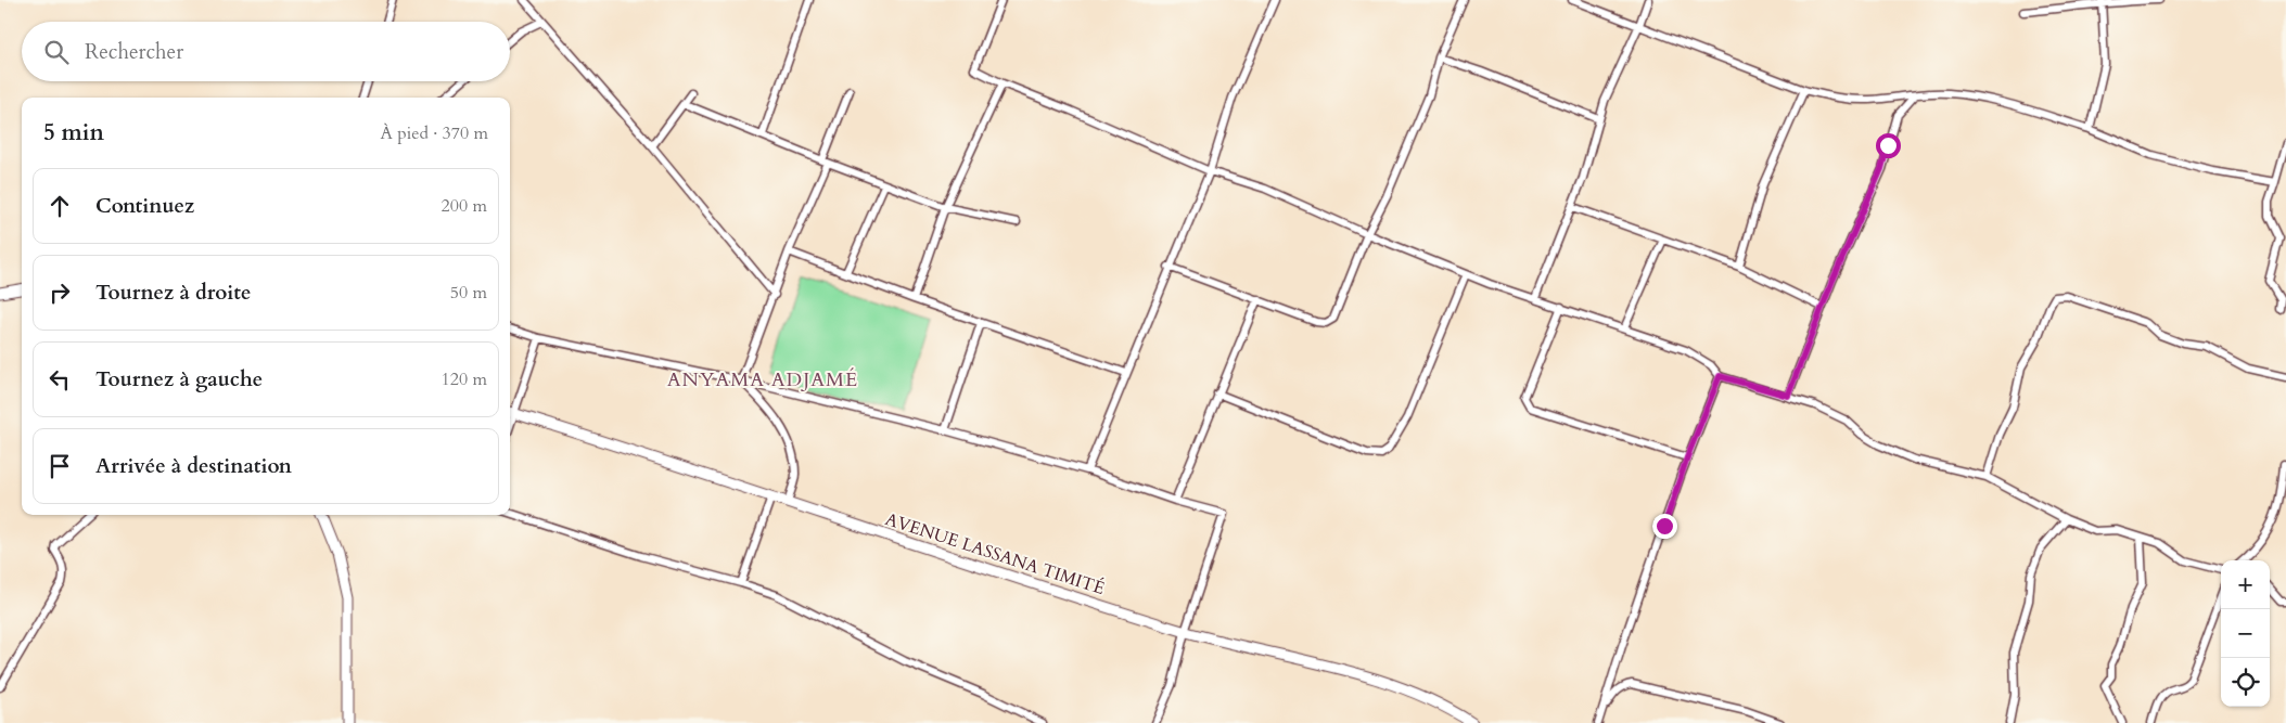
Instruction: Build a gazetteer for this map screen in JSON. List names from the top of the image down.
{
  "streets": {
    "street": ["AVENUE LASSANA TIMITÉ"]
  },
  "districts": ["ANYAMA ADJAMÉ"],
  "page": {
    "search": "Rechercher",
    "heading": ["5 min", "À pied · 370 m"],
    "list": [
      ["Continuez", "200 m"],
      ["Tournez à droite", "50 m"],
      ["Tournez à gauche", "120 m"],
      "Arrivée à destination"
    ],
    "map_buttons": ["+", "−"]
  }
}
